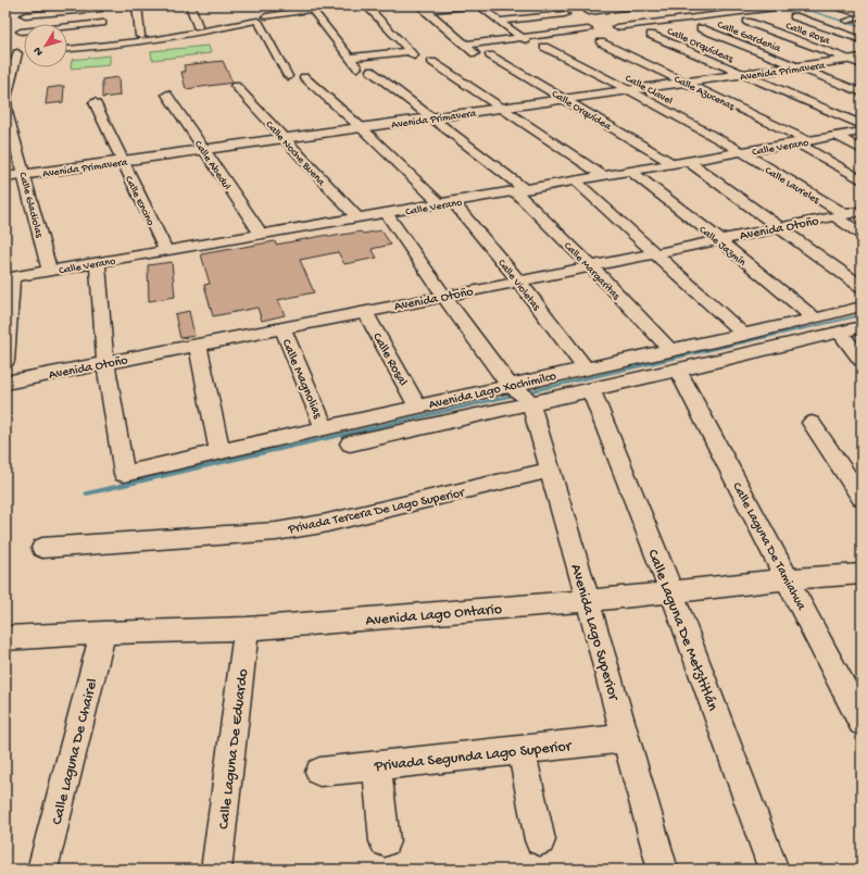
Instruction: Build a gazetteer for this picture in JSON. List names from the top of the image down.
{
  "streets": {
    "street": [
      "Calle Rosa",
      "Calle Gardenia",
      "Calle Orquídeas",
      "Avenida Primavera",
      "Calle Clavel",
      "Calle Azucenas",
      "Calle Orquídea",
      "Calle Verano",
      "Calle Noche Buena",
      "Calle Abedul",
      "Calle Laureles",
      "Calle Encino",
      "Calle Gladiolas",
      "Avenida Otoño",
      "Calle Jazmín",
      "Calle Margaritas",
      "Calle Violetas",
      "Calle Rosal",
      "Calle Magnolias",
      "Avenida Lago Xochimilco",
      "Privada Tercera De Lago Superior",
      "Calle Laguna De Tamiahua",
      "Avenida Lago Ontario",
      "Calle Laguna De Metztitlán",
      "Avenida Lago Superior",
      "Calle Laguna De Eduardo",
      "Calle Laguna De Chairel",
      "Privada Segunda Lago Superior"
    ]
  },
  "crossings": [
    ["Calle Rosa", "Avenida Primavera"],
    ["Calle Gardenia", "Avenida Primavera"],
    ["Calle Orquídeas", "Avenida Primavera"],
    ["Avenida Primavera", "Calle Clavel"],
    ["Avenida Primavera", "Calle Azucenas"],
    ["Avenida Primavera", "Calle Orquídea"],
    ["Avenida Primavera", "Calle Noche Buena"],
    ["Avenida Primavera", "Calle Abedul"],
    ["Avenida Primavera", "Calle Encino"],
    ["Avenida Primavera", "Calle Gladiolas"],
    ["Avenida Primavera", "Calle Margaritas"],
    ["Avenida Primavera", "Calle Violetas"],
    ["Calle Clavel", "Calle Verano"],
    ["Calle Clavel", "Calle Laureles"],
    ["Calle Azucenas", "Calle Verano"],
    ["Calle Orquídea", "Calle Verano"],
    ["Calle Verano", "Calle Noche Buena"],
    ["Calle Verano", "Calle Abedul"],
    ["Calle Verano", "Calle Laureles"],
    ["Calle Verano", "Calle Encino"],
    ["Calle Verano", "Calle Gladiolas"],
    ["Calle Verano", "Calle Jazmín"],
    ["Calle Verano", "Calle Margaritas"],
    ["Calle Verano", "Calle Violetas"],
    ["Calle Verano", "Avenida Lago Superior"],
    ["Calle Laureles", "Avenida Otoño"],
    ["Avenida Otoño", "Calle Jazmín"],
    ["Avenida Otoño", "Calle Margaritas"],
    ["Avenida Otoño", "Calle Violetas"],
    ["Avenida Otoño", "Calle Rosal"],
    ["Avenida Otoño", "Calle Magnolias"],
    ["Avenida Otoño", "Avenida Lago Xochimilco"],
    ["Avenida Otoño", "Avenida Lago Superior"],
    ["Calle Jazmín", "Avenida Lago Xochimilco"],
    ["Calle Margaritas", "Avenida Lago Xochimilco"],
    ["Calle Violetas", "Avenida Lago Xochimilco"],
    ["Calle Violetas", "Calle Laguna De Metztitlán"],
    ["Calle Rosal", "Avenida Lago Xochimilco"],
    ["Calle Magnolias", "Avenida Lago Xochimilco"],
    ["Avenida Lago Xochimilco", "Calle Laguna De Tamiahua"],
    ["Avenida Lago Xochimilco", "Calle Laguna De Metztitlán"],
    ["Avenida Lago Xochimilco", "Avenida Lago Superior"],
    ["Privada Tercera De Lago Superior", "Avenida Lago Superior"],
    ["Calle Laguna De Tamiahua", "Avenida Lago Ontario"],
    ["Avenida Lago Ontario", "Calle Laguna De Metztitlán"],
    ["Avenida Lago Ontario", "Avenida Lago Superior"],
    ["Avenida Lago Ontario", "Calle Laguna De Eduardo"],
    ["Avenida Lago Ontario", "Calle Laguna De Chairel"],
    ["Avenida Lago Superior", "Privada Segunda Lago Superior"]
  ],
  "north": "bottom left"
}
